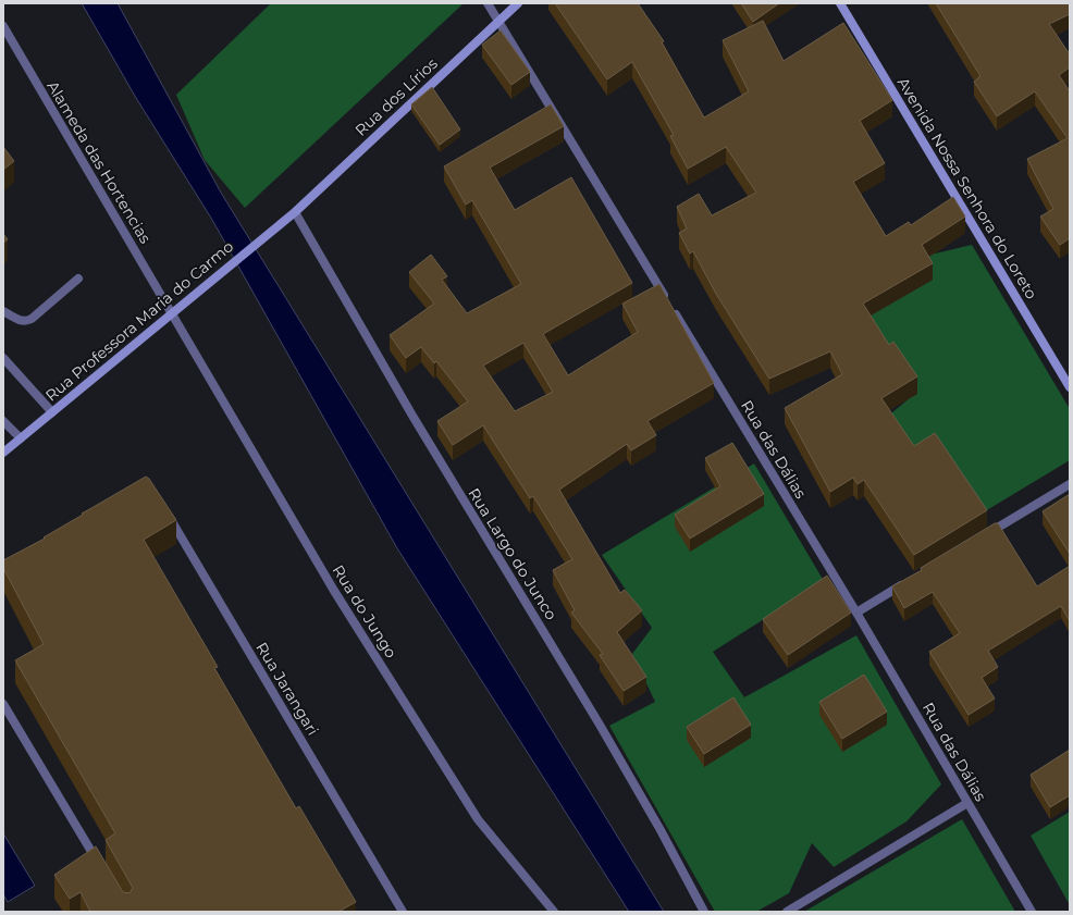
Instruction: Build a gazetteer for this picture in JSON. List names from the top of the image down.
{
  "streets": {
    "street": [
      "Rua dos Lírios",
      "Alameda das Hortencias",
      "Avenida Nossa Senhora do Loreto",
      "Rua Professora Maria do Carmo",
      "Rua das Dálias",
      "Rua Largo do Junco",
      "Rua do Jungo",
      "Rua Jarangari"
    ]
  },
  "crossings": [
    ["Rua dos Lírios", "Rua Professora Maria do Carmo"],
    ["Rua dos Lírios", "Rua das Dálias"],
    ["Rua dos Lírios", "Rua Largo do Junco"],
    ["Alameda das Hortencias", "Rua Professora Maria do Carmo"],
    ["Alameda das Hortencias", "Rua do Jungo"],
    ["Rua Professora Maria do Carmo", "Rua Largo do Junco"],
    ["Rua Professora Maria do Carmo", "Rua do Jungo"]
  ]
}
